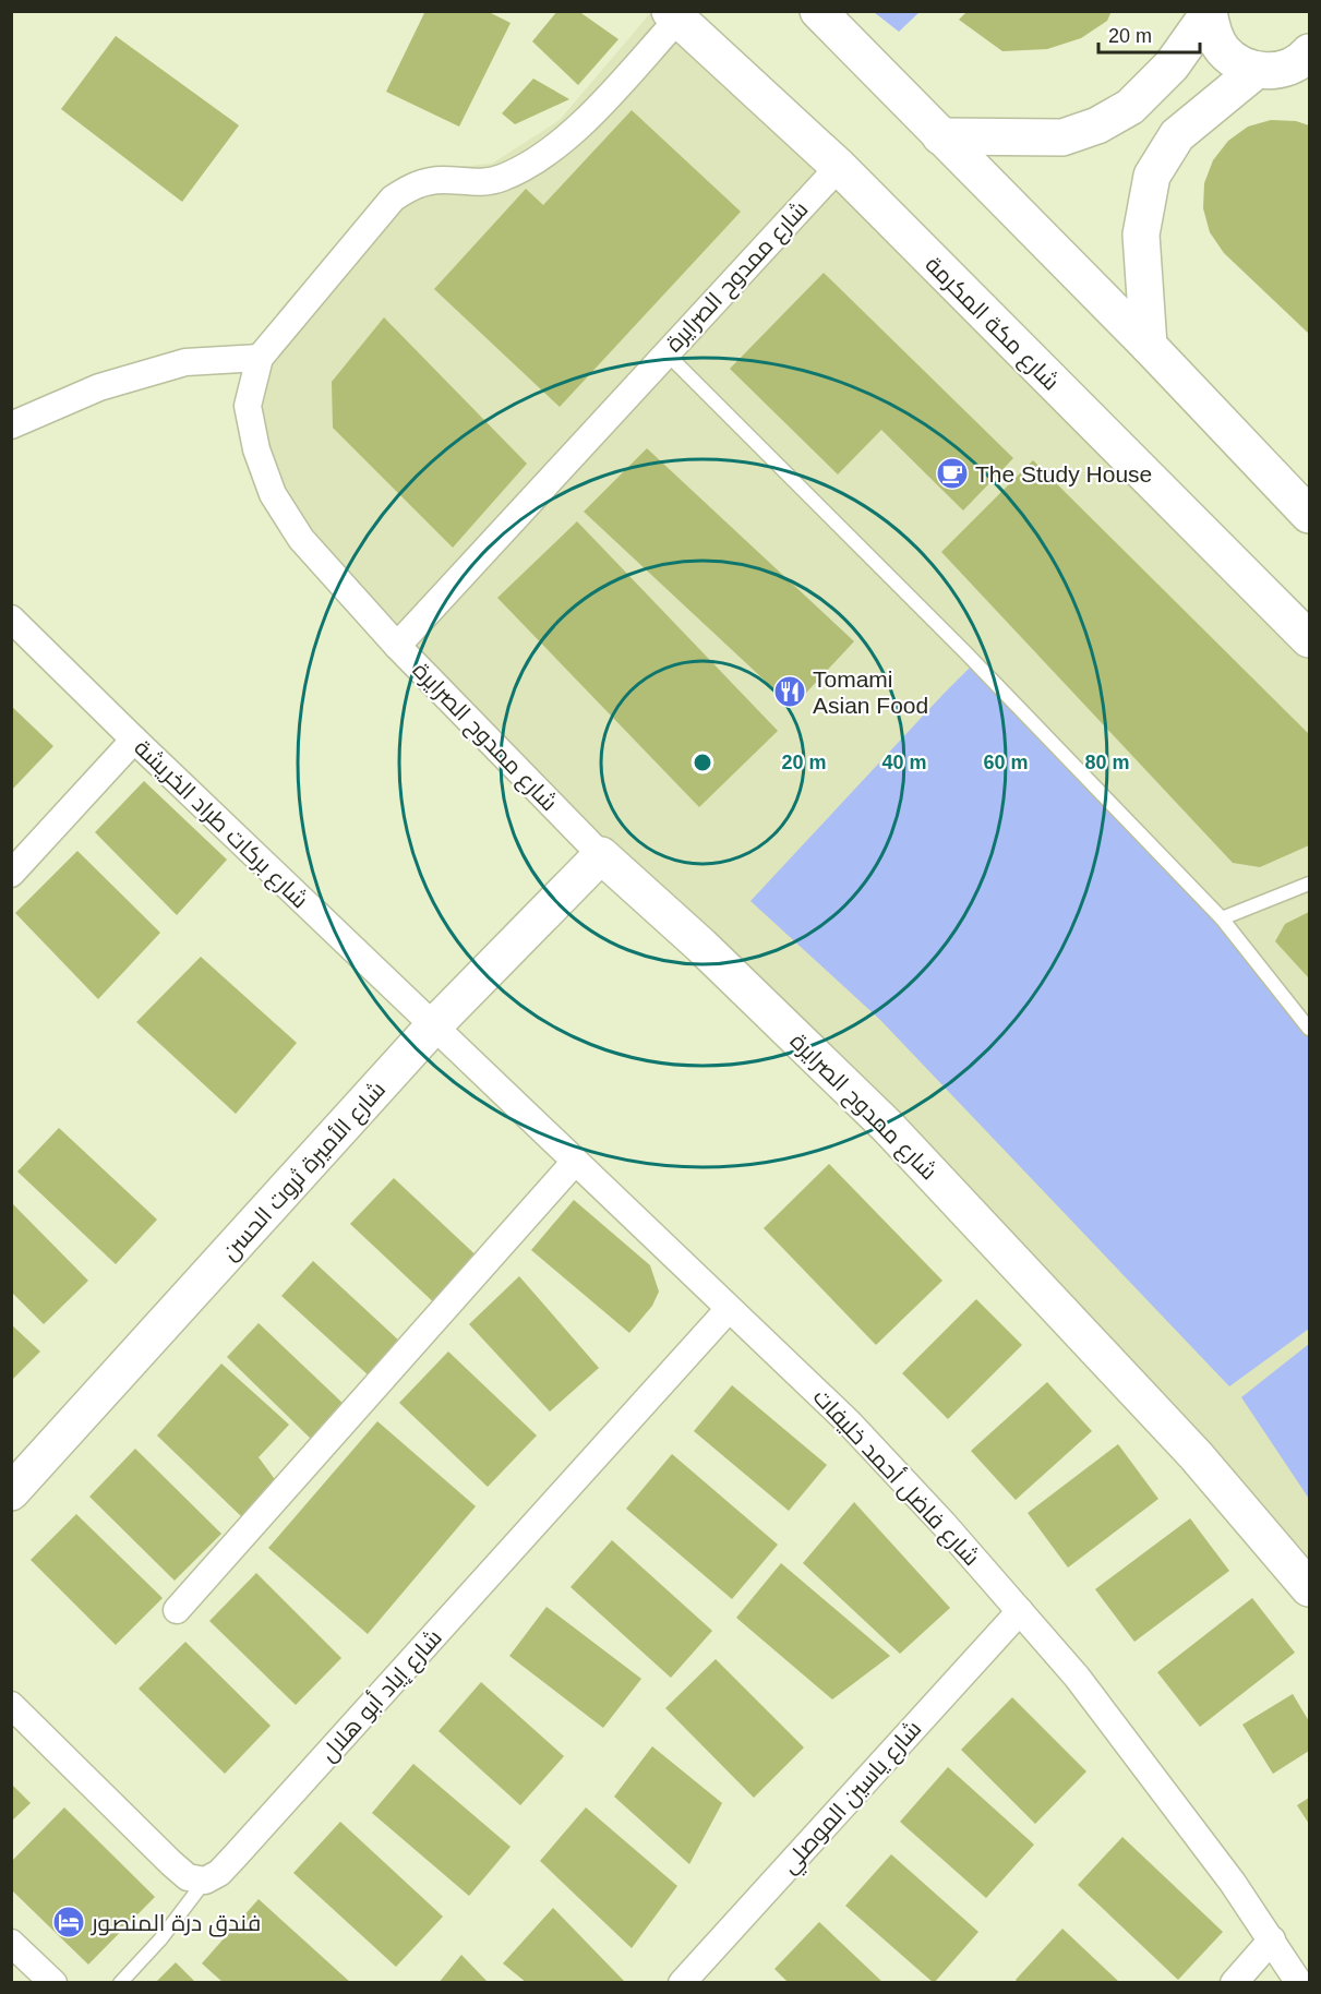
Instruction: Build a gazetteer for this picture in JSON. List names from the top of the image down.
{
  "streets": {
    "street": [
      "شارع ممدوح الصرايرة",
      "شارع مكة المكرمة",
      "شارع بركات طراد الخريشة",
      "شارع الأميرة ثروت الحسن",
      "شارع فاضل أحمد خليفات",
      "شارع إياد أبو هلال",
      "شارع ياسين الموصلي"
    ]
  },
  "crossings": [
    ["شارع ممدوح الصرايرة", "شارع مكة المكرمة"],
    ["شارع ممدوح الصرايرة", "شارع الأميرة ثروت الحسن"],
    ["شارع بركات طراد الخريشة", "شارع الأميرة ثروت الحسن"],
    ["شارع بركات طراد الخريشة", "شارع فاضل أحمد خليفات"],
    ["شارع الأميرة ثروت الحسن", "شارع فاضل أحمد خليفات"],
    ["شارع فاضل أحمد خليفات", "شارع إياد أبو هلال"],
    ["شارع فاضل أحمد خليفات", "شارع ياسين الموصلي"]
  ],
  "places": {
    "cafe": ["The Study House"],
    "restaurant": ["Tomami Asian Food"],
    "hotel": ["فندق درة المنصور"]
  },
  "scale_bar": "20 m",
  "rings": [
    "20 m",
    "40 m",
    "60 m",
    "80 m"
  ]
}
